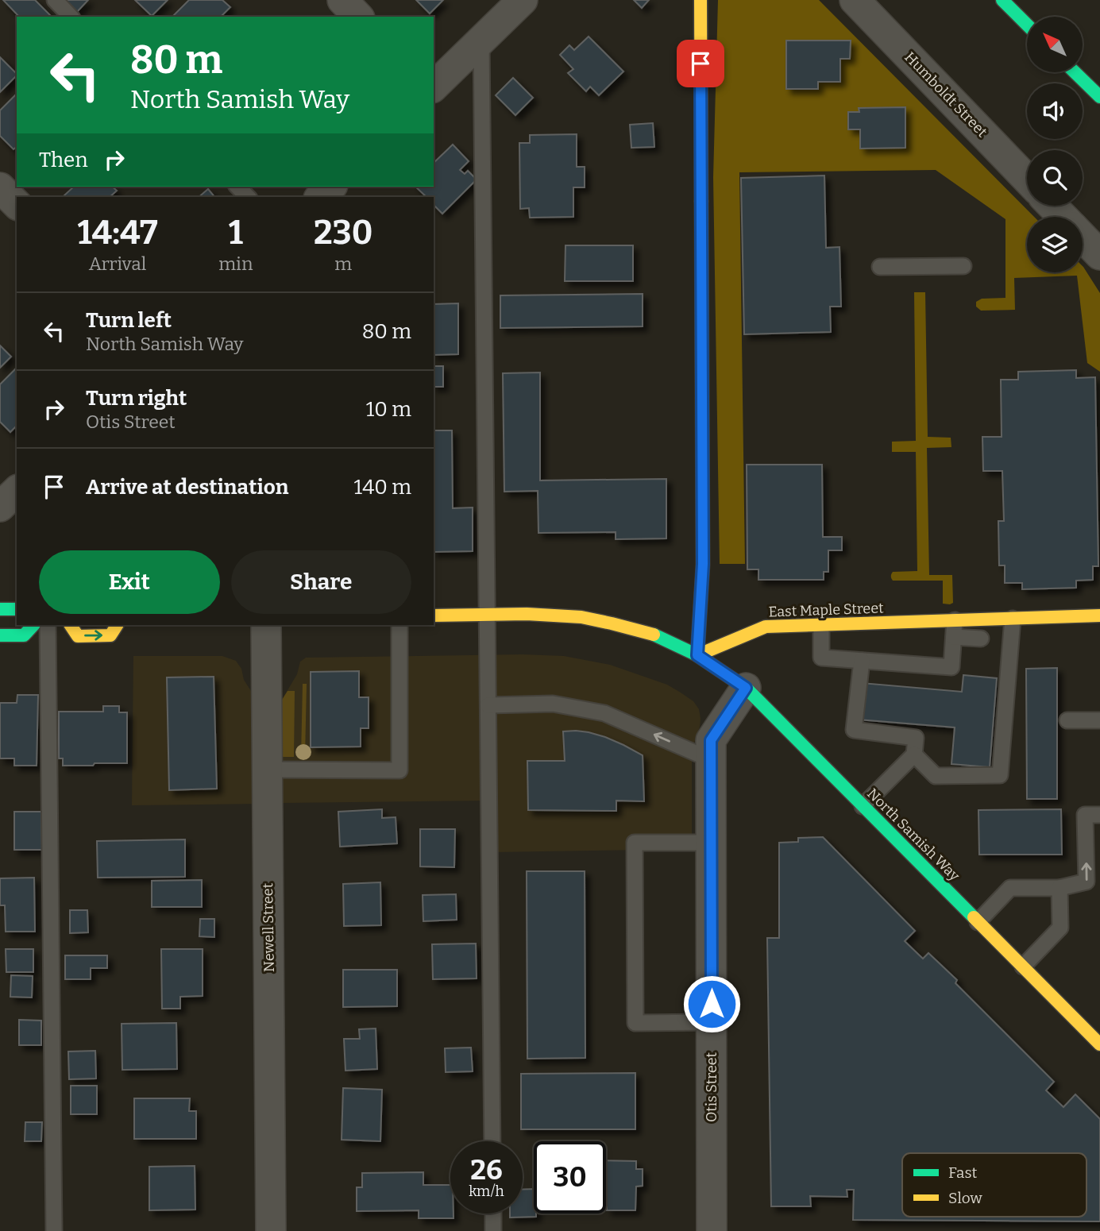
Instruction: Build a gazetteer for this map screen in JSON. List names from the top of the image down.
{
  "streets": {
    "main road": ["East Maple Street", "North Samish Way"],
    "street": ["Humboldt Street", "Newell Street", "Otis Street"]
  },
  "crossings": [
    ["East Maple Street", "North Samish Way"],
    ["North Samish Way", "Otis Street"]
  ],
  "legend": ["Fast", "Slow"],
  "north": "top left",
  "page": {
    "turn": ["80 m", "North Samish Way"],
    "then": "Then",
    "eta": [
      "14:47",
      "Arrival",
      "1",
      "min",
      "230",
      "m"
    ],
    "list": [
      {
        "name": "Turn left",
        "note": "North Samish Way",
        "value": "80 m"
      },
      {
        "name": "Turn right",
        "note": "Otis Street",
        "value": "10 m"
      },
      {
        "name": "Arrive at destination",
        "value": "140 m"
      }
    ],
    "buttons": ["Exit", "Share"],
    "speed": "26 km/h",
    "limit": "30"
  }
}
